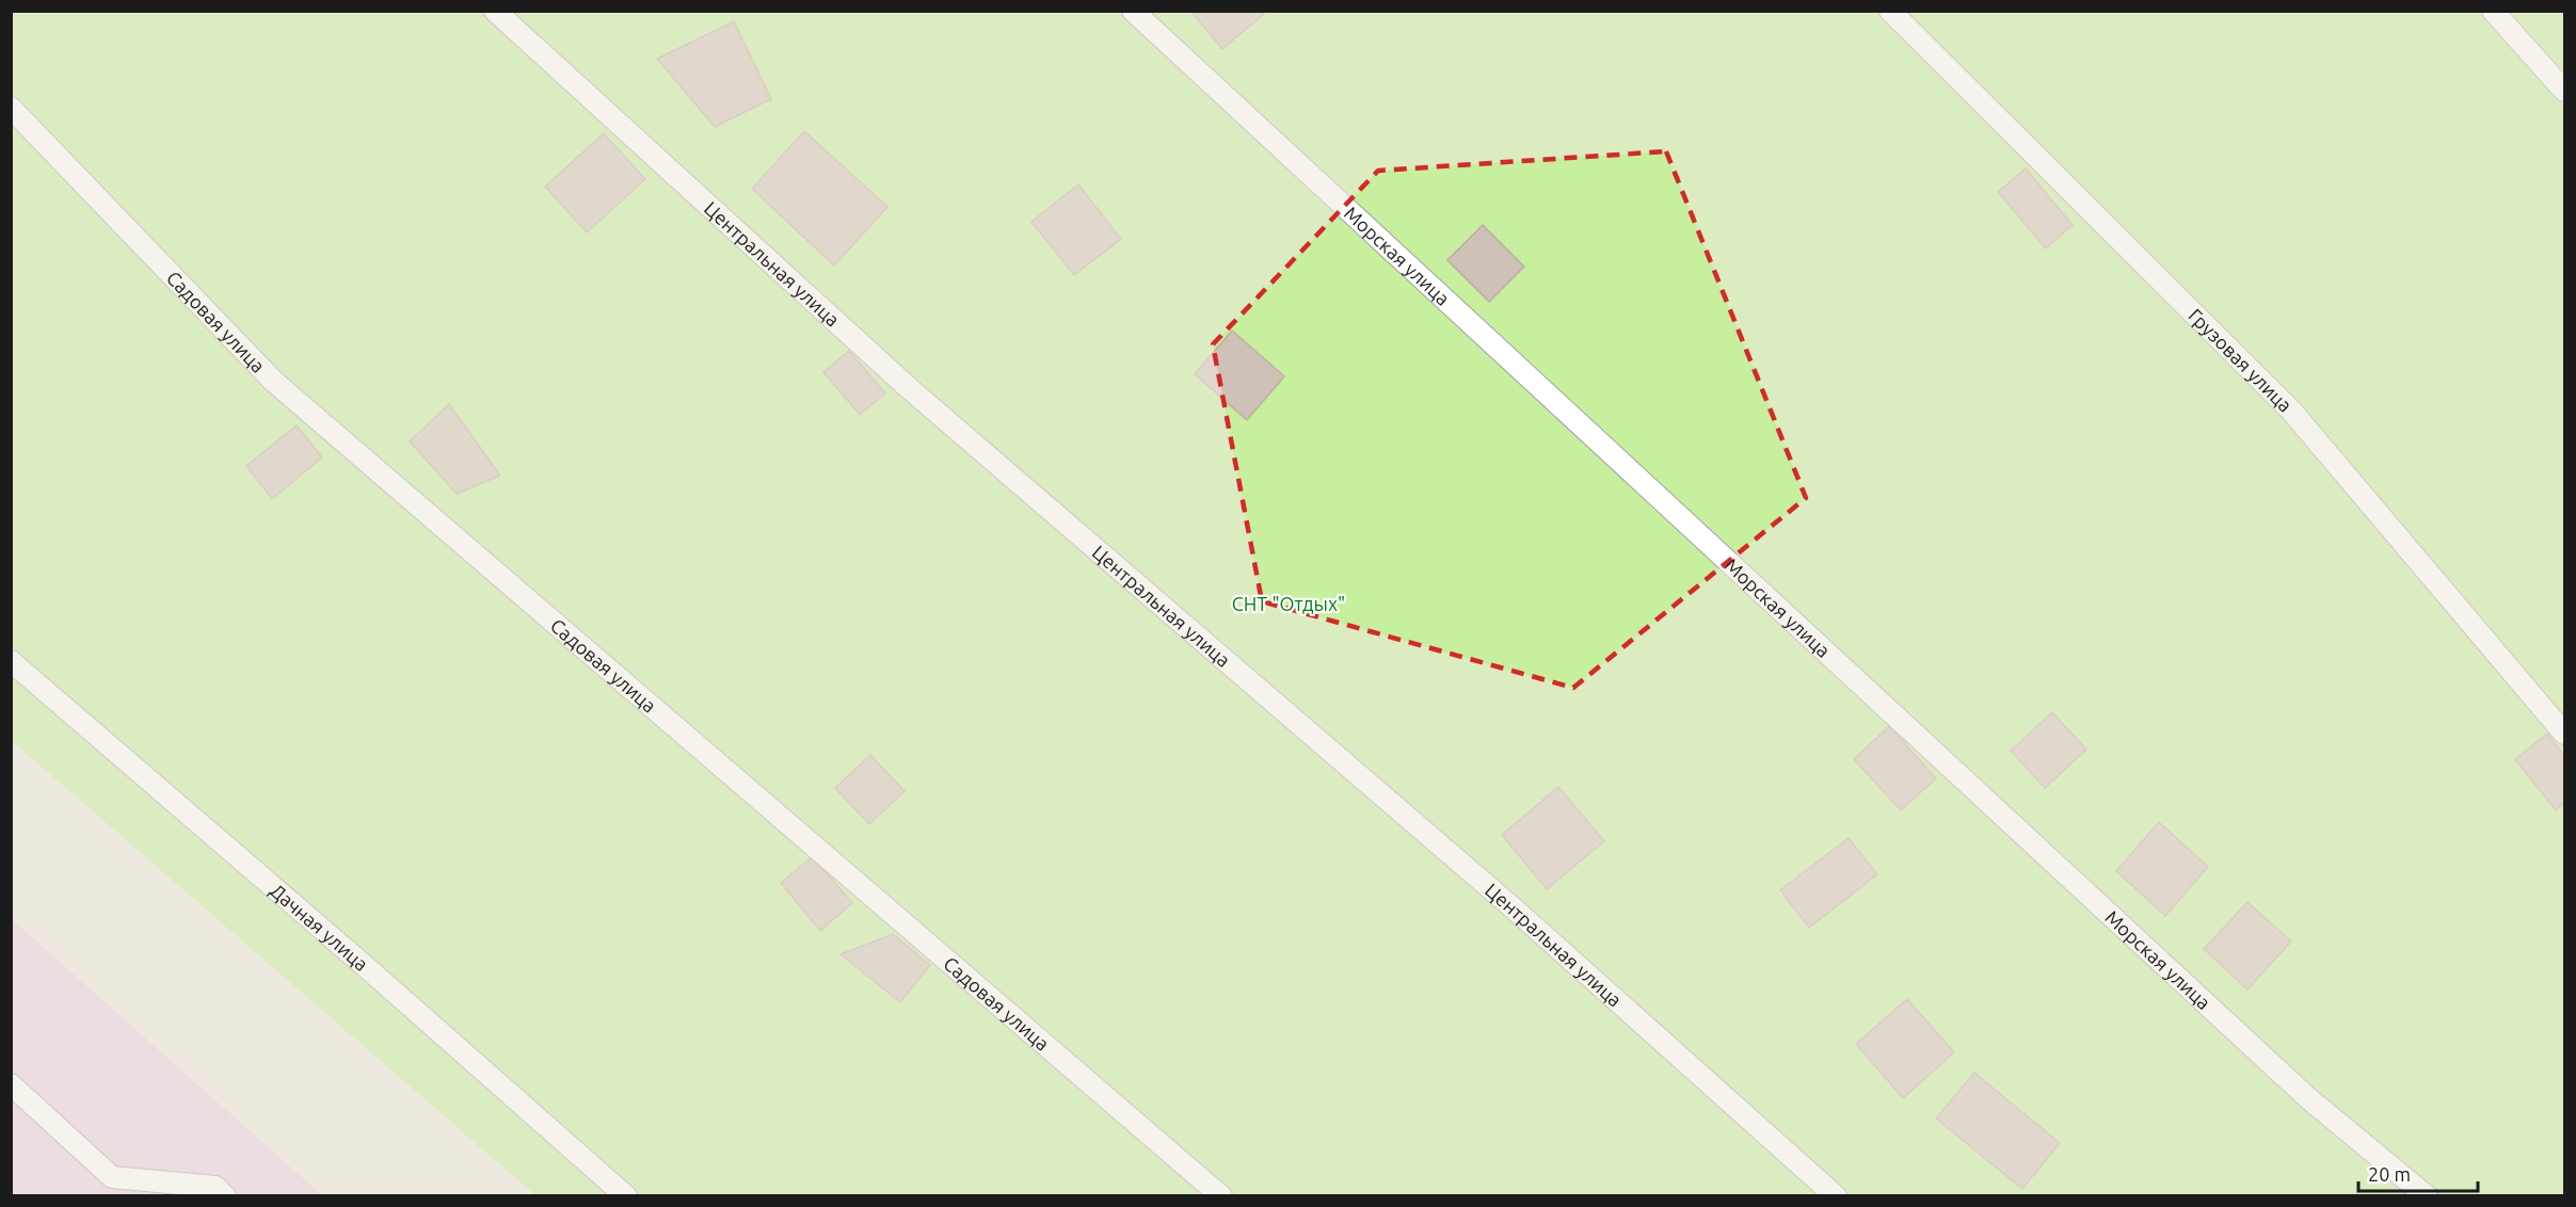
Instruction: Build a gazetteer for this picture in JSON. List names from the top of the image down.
{
  "streets": {
    "lane": [
      "Морская улица",
      "Центральная улица",
      "Садовая улица",
      "Грузовая улица",
      "Дачная улица"
    ]
  },
  "parks": ["СНТ \"Отдых\""],
  "scale_bar": "20 m"
}
